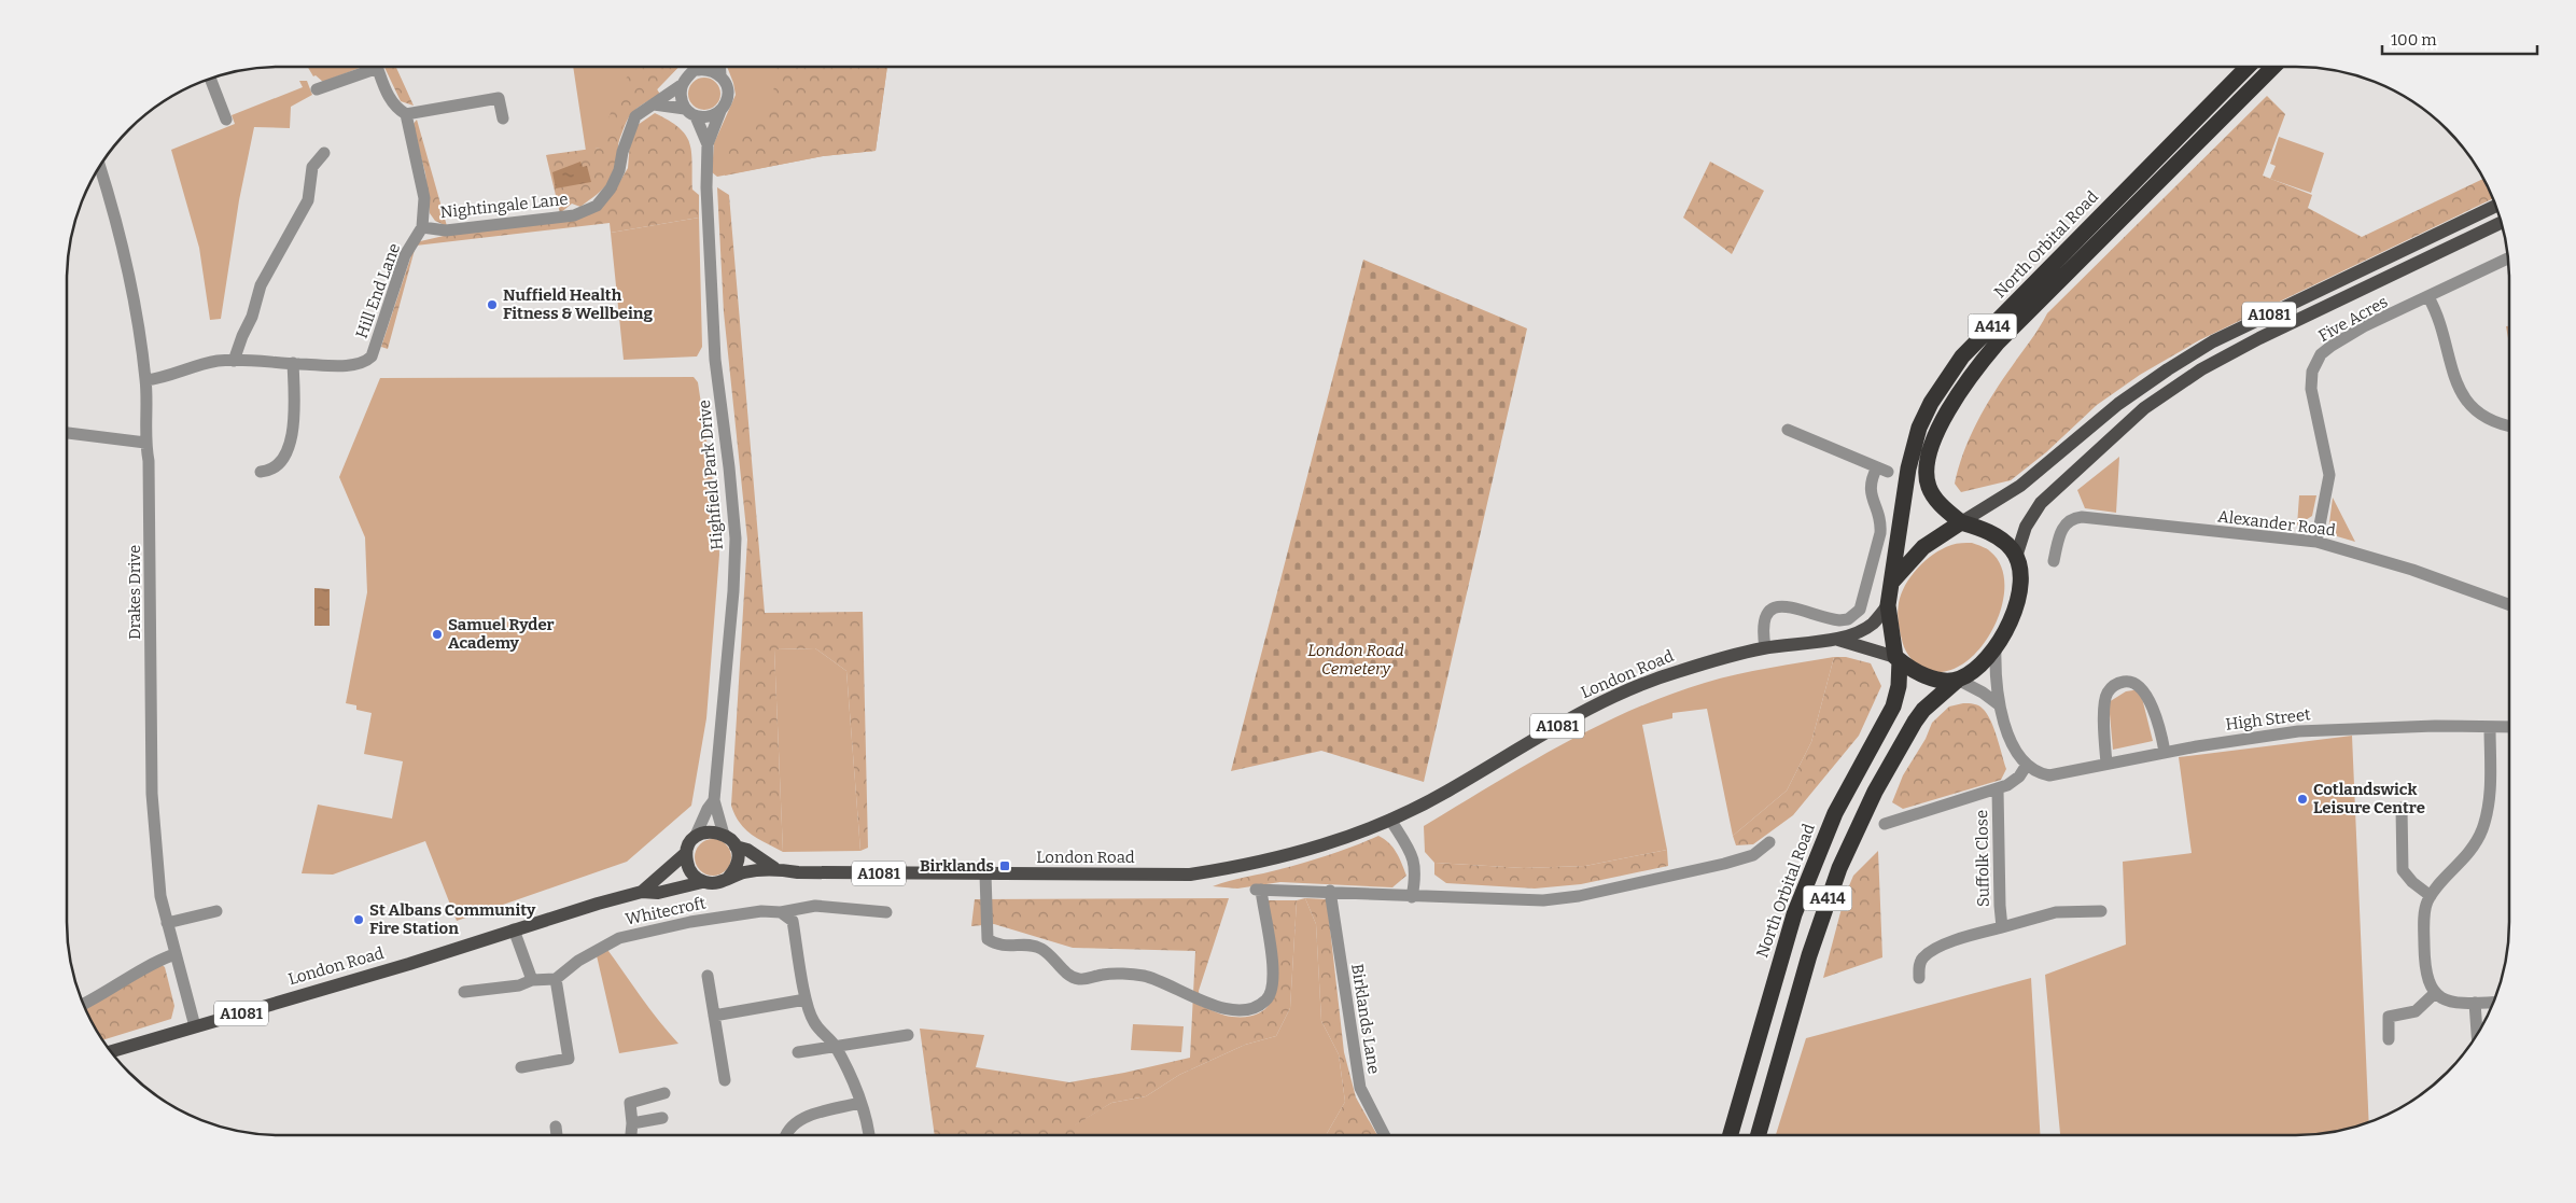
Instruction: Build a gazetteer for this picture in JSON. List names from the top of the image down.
{
  "streets": {
    "highway": ["North Orbital Road", "A414"],
    "main road": ["A1081", "London Road"],
    "street": [
      "Nightingale Lane",
      "Hill End Lane",
      "Five Acres",
      "Highfield Park Drive",
      "Alexander Road",
      "Drakes Drive",
      "High Street",
      "Suffolk Close",
      "Whitecroft",
      "Birklands Lane"
    ]
  },
  "crossings": [
    ["Nightingale Lane", "Hill End Lane"],
    ["Nightingale Lane", "Highfield Park Drive"],
    ["North Orbital Road", "A1081"],
    ["North Orbital Road", "A414"],
    ["North Orbital Road", "London Road"],
    ["A1081", "A414"],
    ["A1081", "London Road"],
    ["Five Acres", "Alexander Road"],
    ["A414", "London Road"],
    ["Highfield Park Drive", "London Road"],
    ["Drakes Drive", "London Road"]
  ],
  "parks": ["London Road Cemetery"],
  "places": {
    "other": [
      "Nuffield Health Fitness & Wellbeing",
      "Samuel Ryder Academy",
      "Cotlandswick Leisure Centre",
      "St Albans Community Fire Station"
    ],
    "transit": ["Birklands"]
  },
  "scale_bar": "100 m"
}
